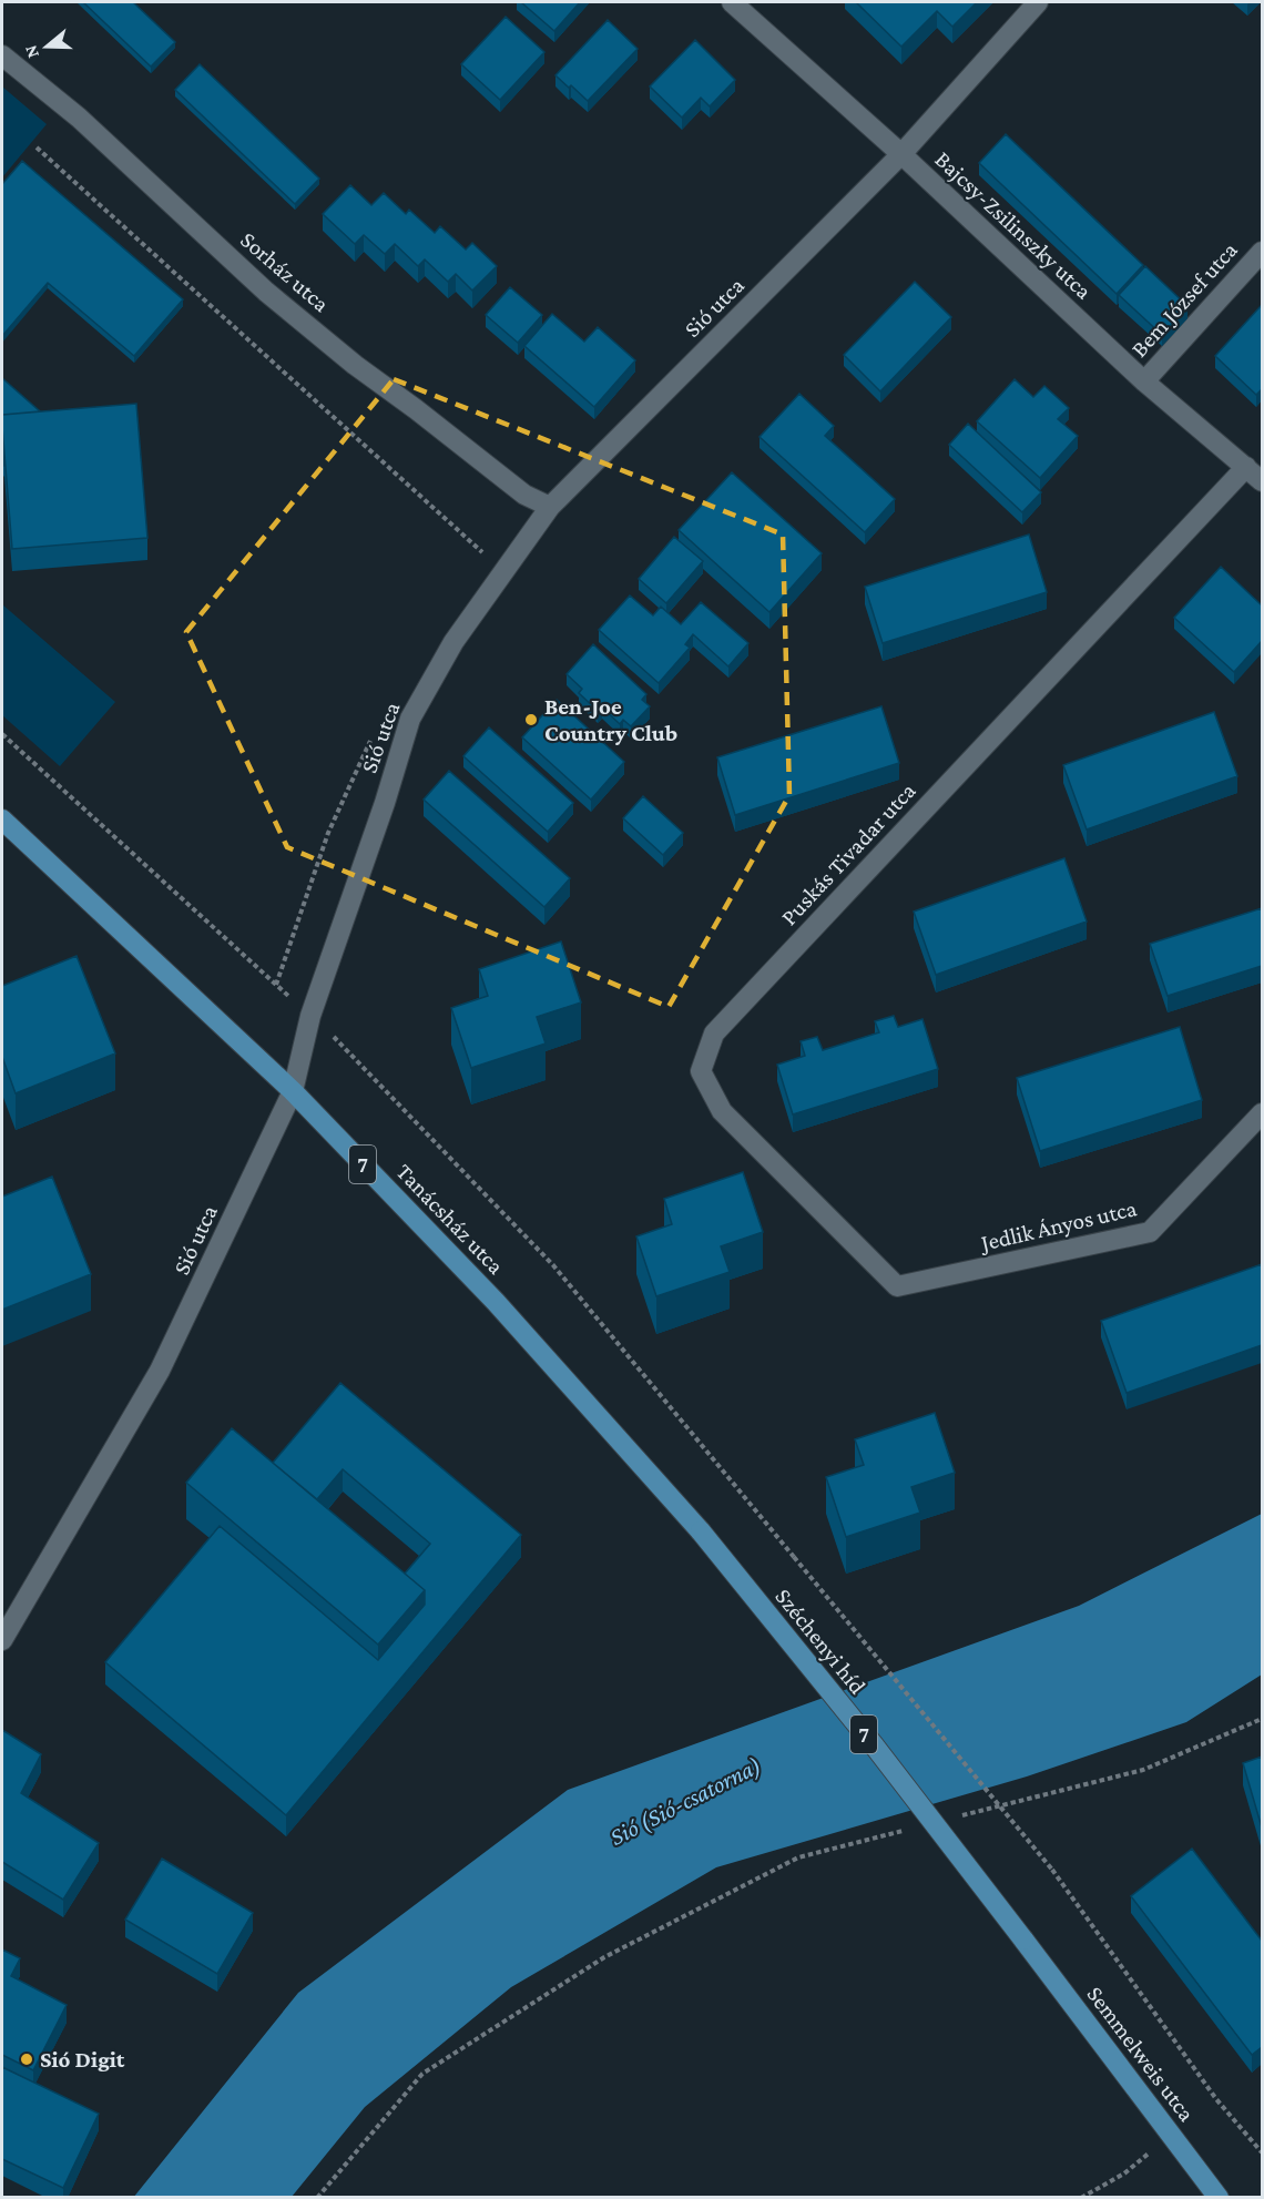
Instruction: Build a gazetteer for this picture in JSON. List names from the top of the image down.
{
  "streets": {
    "main road": [
      "7",
      "Tanácsház utca",
      "Széchenyi híd",
      "Semmelweis utca"
    ],
    "street": [
      "Bajcsy-Zsilinszky utca",
      "Sorház utca",
      "Bem József utca",
      "Sió utca",
      "Puskás Tivadar utca",
      "Jedlik Ányos utca"
    ]
  },
  "crossings": [
    ["Bajcsy-Zsilinszky utca", "Bem József utca"],
    ["Bajcsy-Zsilinszky utca", "Sió utca"],
    ["Bajcsy-Zsilinszky utca", "Puskás Tivadar utca"],
    ["Sorház utca", "Sió utca"],
    ["Sió utca", "Tanácsház utca"],
    ["Puskás Tivadar utca", "Jedlik Ányos utca"],
    ["Tanácsház utca", "Széchenyi híd"],
    ["Széchenyi híd", "Semmelweis utca"]
  ],
  "water": ["Sió (Sió-csatorna)"],
  "places": ["Ben-Joe Country Club", "Sió Digit"],
  "north": "left"
}
